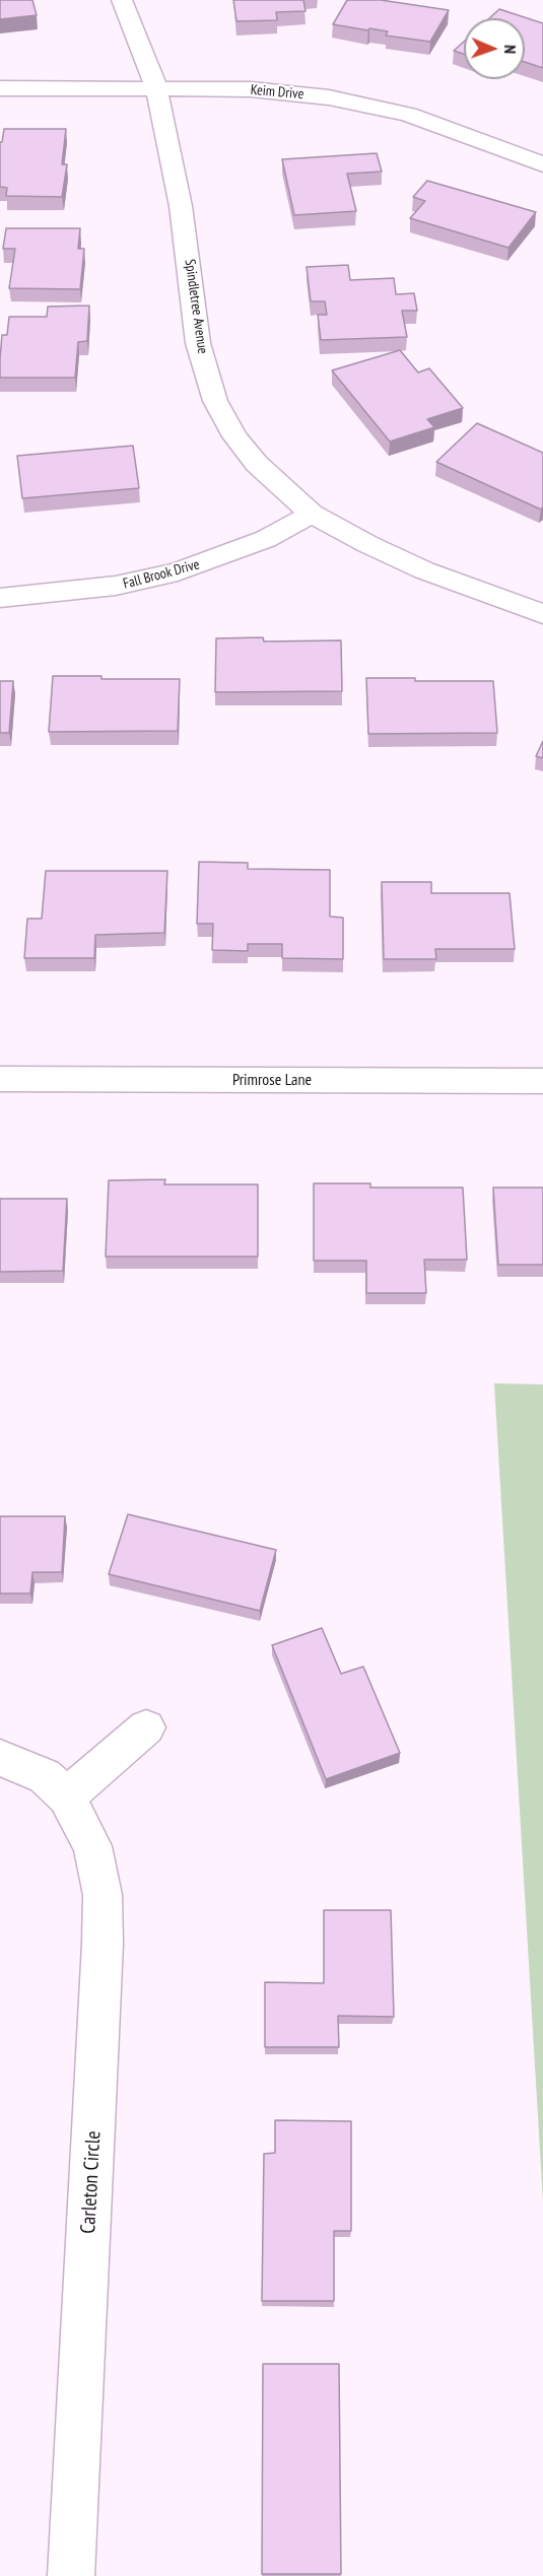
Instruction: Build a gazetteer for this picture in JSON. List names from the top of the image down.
{
  "streets": {
    "street": [
      "Keim Drive",
      "Spindletree Avenue",
      "Fall Brook Drive",
      "Primrose Lane",
      "Carleton Circle"
    ]
  },
  "crossings": [
    ["Keim Drive", "Spindletree Avenue"],
    ["Spindletree Avenue", "Fall Brook Drive"]
  ],
  "north": "right"
}
